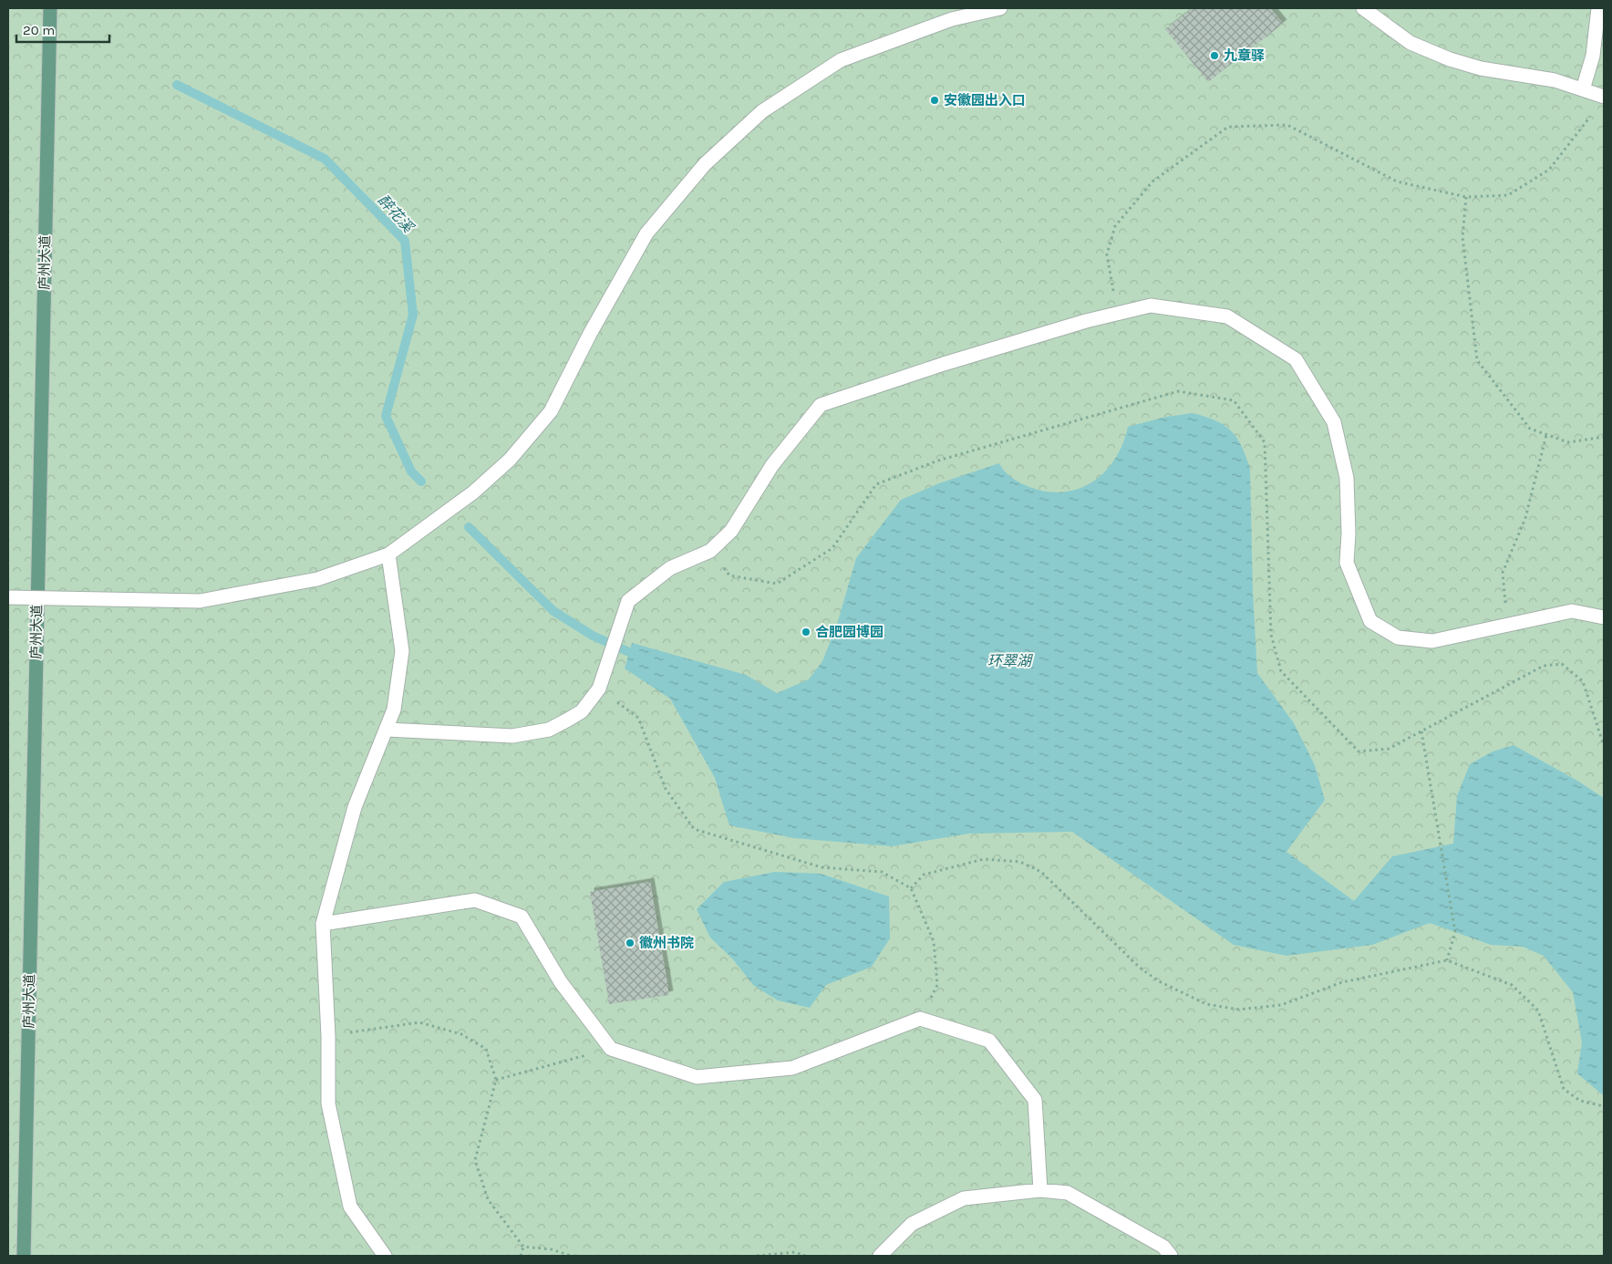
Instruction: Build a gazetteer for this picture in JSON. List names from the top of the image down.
{
  "streets": {
    "main road": ["庐州大道"]
  },
  "water": ["醉花溪", "环翠湖"],
  "places": [
    "九章驿",
    "安徽园出入口",
    "合肥园博园",
    "徽州书院"
  ],
  "scale_bar": "20 m"
}
